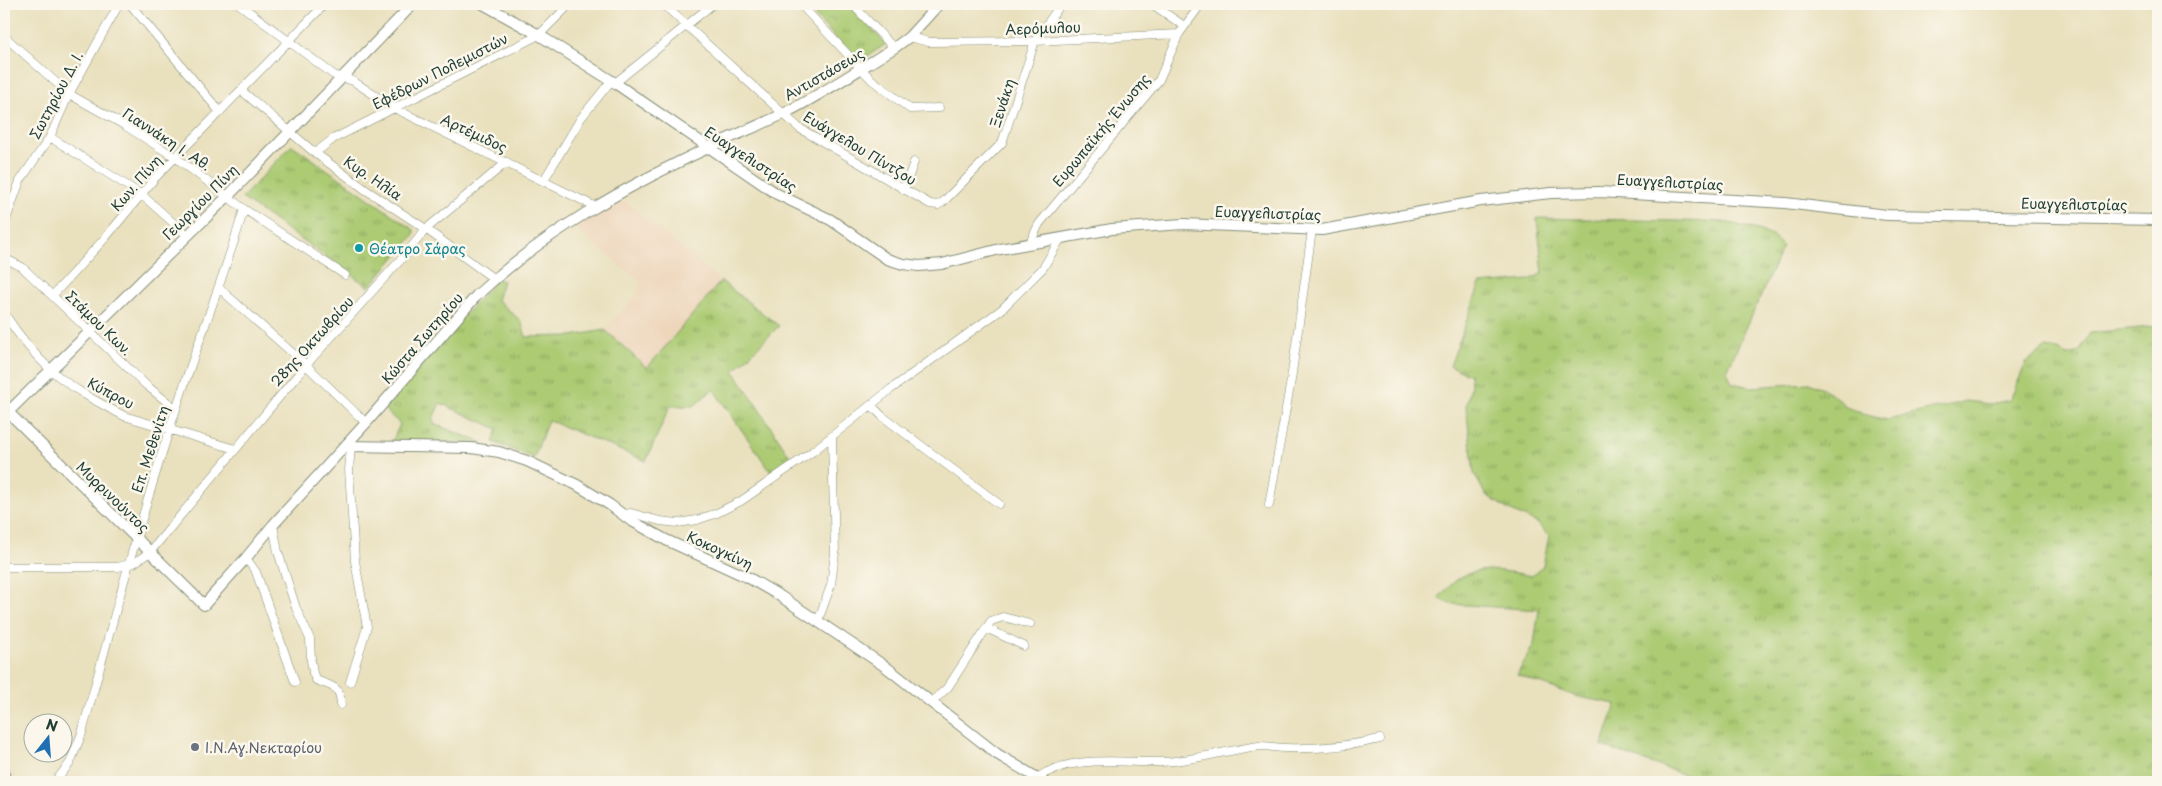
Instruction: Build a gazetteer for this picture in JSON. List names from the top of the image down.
{
  "streets": {
    "street": [
      "Αερόμυλου",
      "Εφέδρων Πολεμιστών",
      "Αντιστάσεως",
      "Σωτηρίου Δ. Ι.",
      "Ξενάκη",
      "Ευρωπαϊκής Ένωσης",
      "Αρτέμιδος",
      "Γιαννάκη Ι. Αθ.",
      "Ευάγγελου Πίντζου",
      "Ευαγγελιστρίας",
      "Κυρ. Ηλία",
      "Κων. Πίνη",
      "Γεωργίου Πίνη",
      "Στάμου Κων.",
      "Κώστα Σωτηρίου",
      "28ης Οκτωβρίου",
      "Κύπρου",
      "Επ. Μεθενίτη",
      "Μυρρινούντος",
      "Κοκογκίνη"
    ]
  },
  "crossings": [
    ["Αερόμυλου", "Αντιστάσεως"],
    ["Αερόμυλου", "Ξενάκη"],
    ["Αερόμυλου", "Ευρωπαϊκής Ένωσης"],
    ["Εφέδρων Πολεμιστών", "Αρτέμιδος"],
    ["Εφέδρων Πολεμιστών", "Ευαγγελιστρίας"],
    ["Εφέδρων Πολεμιστών", "Κυρ. Ηλία"],
    ["Αντιστάσεως", "Ευάγγελου Πίντζου"],
    ["Αντιστάσεως", "Ευαγγελιστρίας"],
    ["Αντιστάσεως", "Κώστα Σωτηρίου"],
    ["Σωτηρίου Δ. Ι.", "Γιαννάκη Ι. Αθ."],
    ["Ξενάκη", "Ευάγγελου Πίντζου"],
    ["Ευρωπαϊκής Ένωσης", "Ευαγγελιστρίας"],
    ["Αρτέμιδος", "Κων. Πίνη"],
    ["Αρτέμιδος", "Γεωργίου Πίνη"],
    ["Αρτέμιδος", "Κώστα Σωτηρίου"],
    ["Αρτέμιδος", "28ης Οκτωβρίου"],
    ["Γιαννάκη Ι. Αθ.", "Κων. Πίνη"],
    ["Γιαννάκη Ι. Αθ.", "Γεωργίου Πίνη"],
    ["Γιαννάκη Ι. Αθ.", "Επ. Μεθενίτη"],
    ["Ευαγγελιστρίας", "Κώστα Σωτηρίου"],
    ["Κυρ. Ηλία", "Κων. Πίνη"],
    ["Κυρ. Ηλία", "Γεωργίου Πίνη"],
    ["Κυρ. Ηλία", "Κώστα Σωτηρίου"],
    ["Κυρ. Ηλία", "28ης Οκτωβρίου"],
    ["Κων. Πίνη", "Στάμου Κων."],
    ["Γεωργίου Πίνη", "Στάμου Κων."],
    ["Γεωργίου Πίνη", "Κύπρου"],
    ["Γεωργίου Πίνη", "Μυρρινούντος"],
    ["Στάμου Κων.", "Επ. Μεθενίτη"],
    ["Κώστα Σωτηρίου", "Μυρρινούντος"],
    ["Κώστα Σωτηρίου", "Κοκογκίνη"],
    ["28ης Οκτωβρίου", "Κύπρου"],
    ["28ης Οκτωβρίου", "Επ. Μεθενίτη"],
    ["28ης Οκτωβρίου", "Μυρρινούντος"],
    ["Κύπρου", "Επ. Μεθενίτη"],
    ["Επ. Μεθενίτη", "Μυρρινούντος"]
  ],
  "places": ["Θέατρο Σάρας", "Ι.Ν.Αγ.Νεκταρίου"],
  "north": "top"
}
